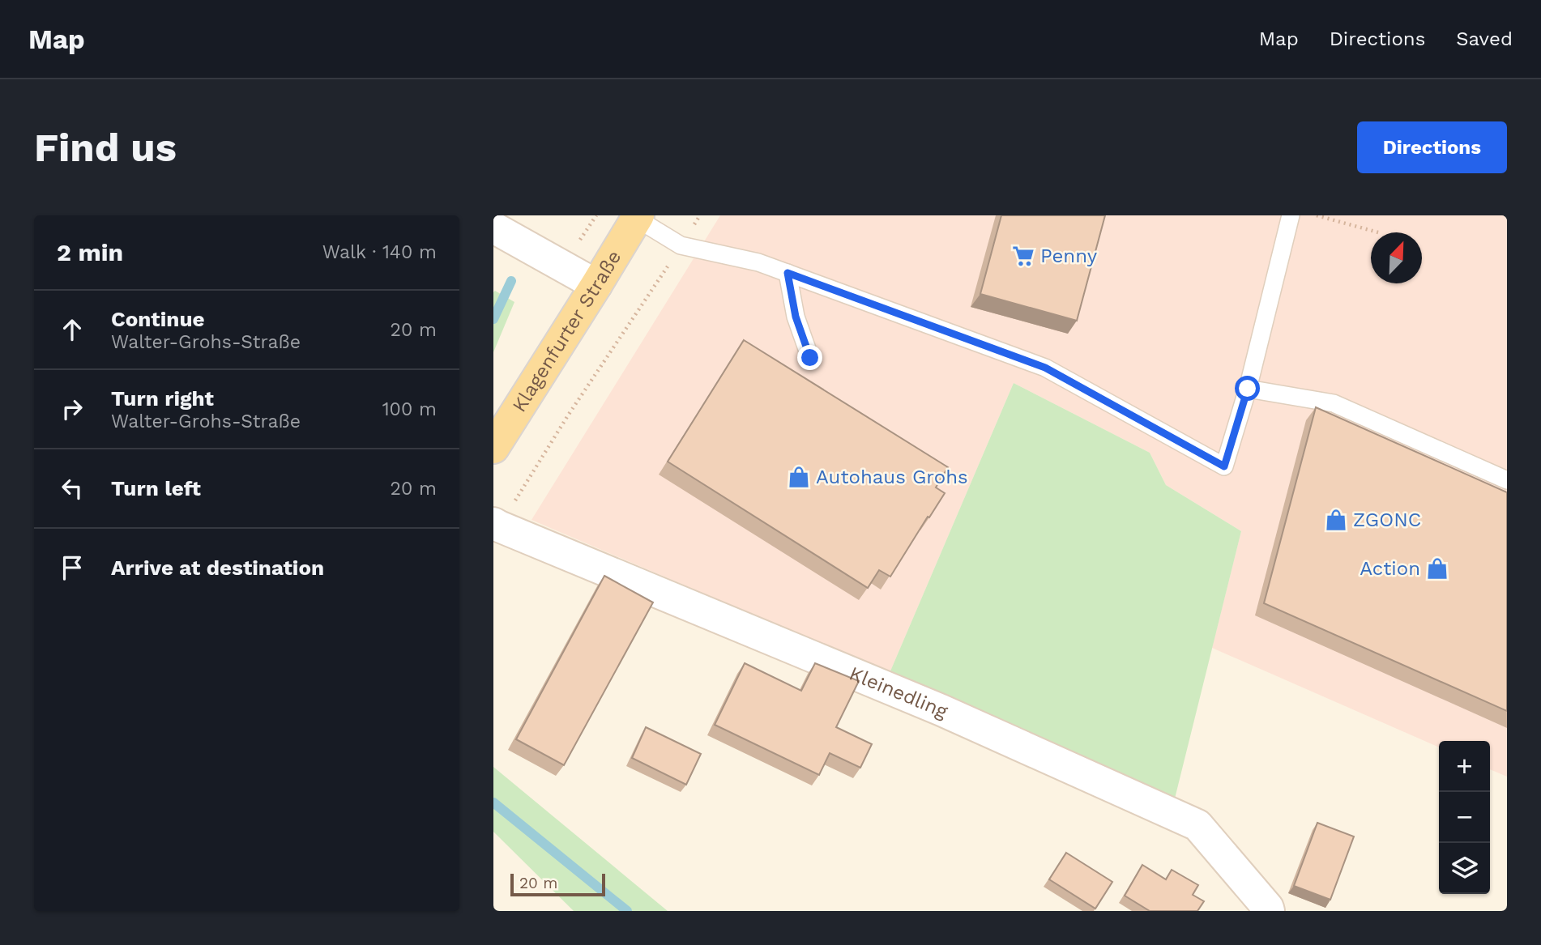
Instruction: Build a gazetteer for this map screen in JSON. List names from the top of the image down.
{
  "streets": {
    "main road": ["Klagenfurter Straße"],
    "street": ["Kleinedling"]
  },
  "places": {
    "supermarket": ["Penny"],
    "shop": ["Autohaus Grohs", "ZGONC", "Action"]
  },
  "scale_bar": "20 m",
  "north": "top right",
  "page": {
    "header": "Map",
    "nav": ["Map", "Directions", "Saved"],
    "buttons": "Directions",
    "title": "Find us",
    "heading": ["2 min", "Walk · 140 m"],
    "list": [
      ["Continue", "Walter-Grohs-Straße", "20 m"],
      ["Turn right", "Walter-Grohs-Straße", "100 m"],
      ["Turn left", "20 m"],
      "Arrive at destination"
    ],
    "map_buttons": ["+", "−"],
    "scale": "20 m"
  }
}
